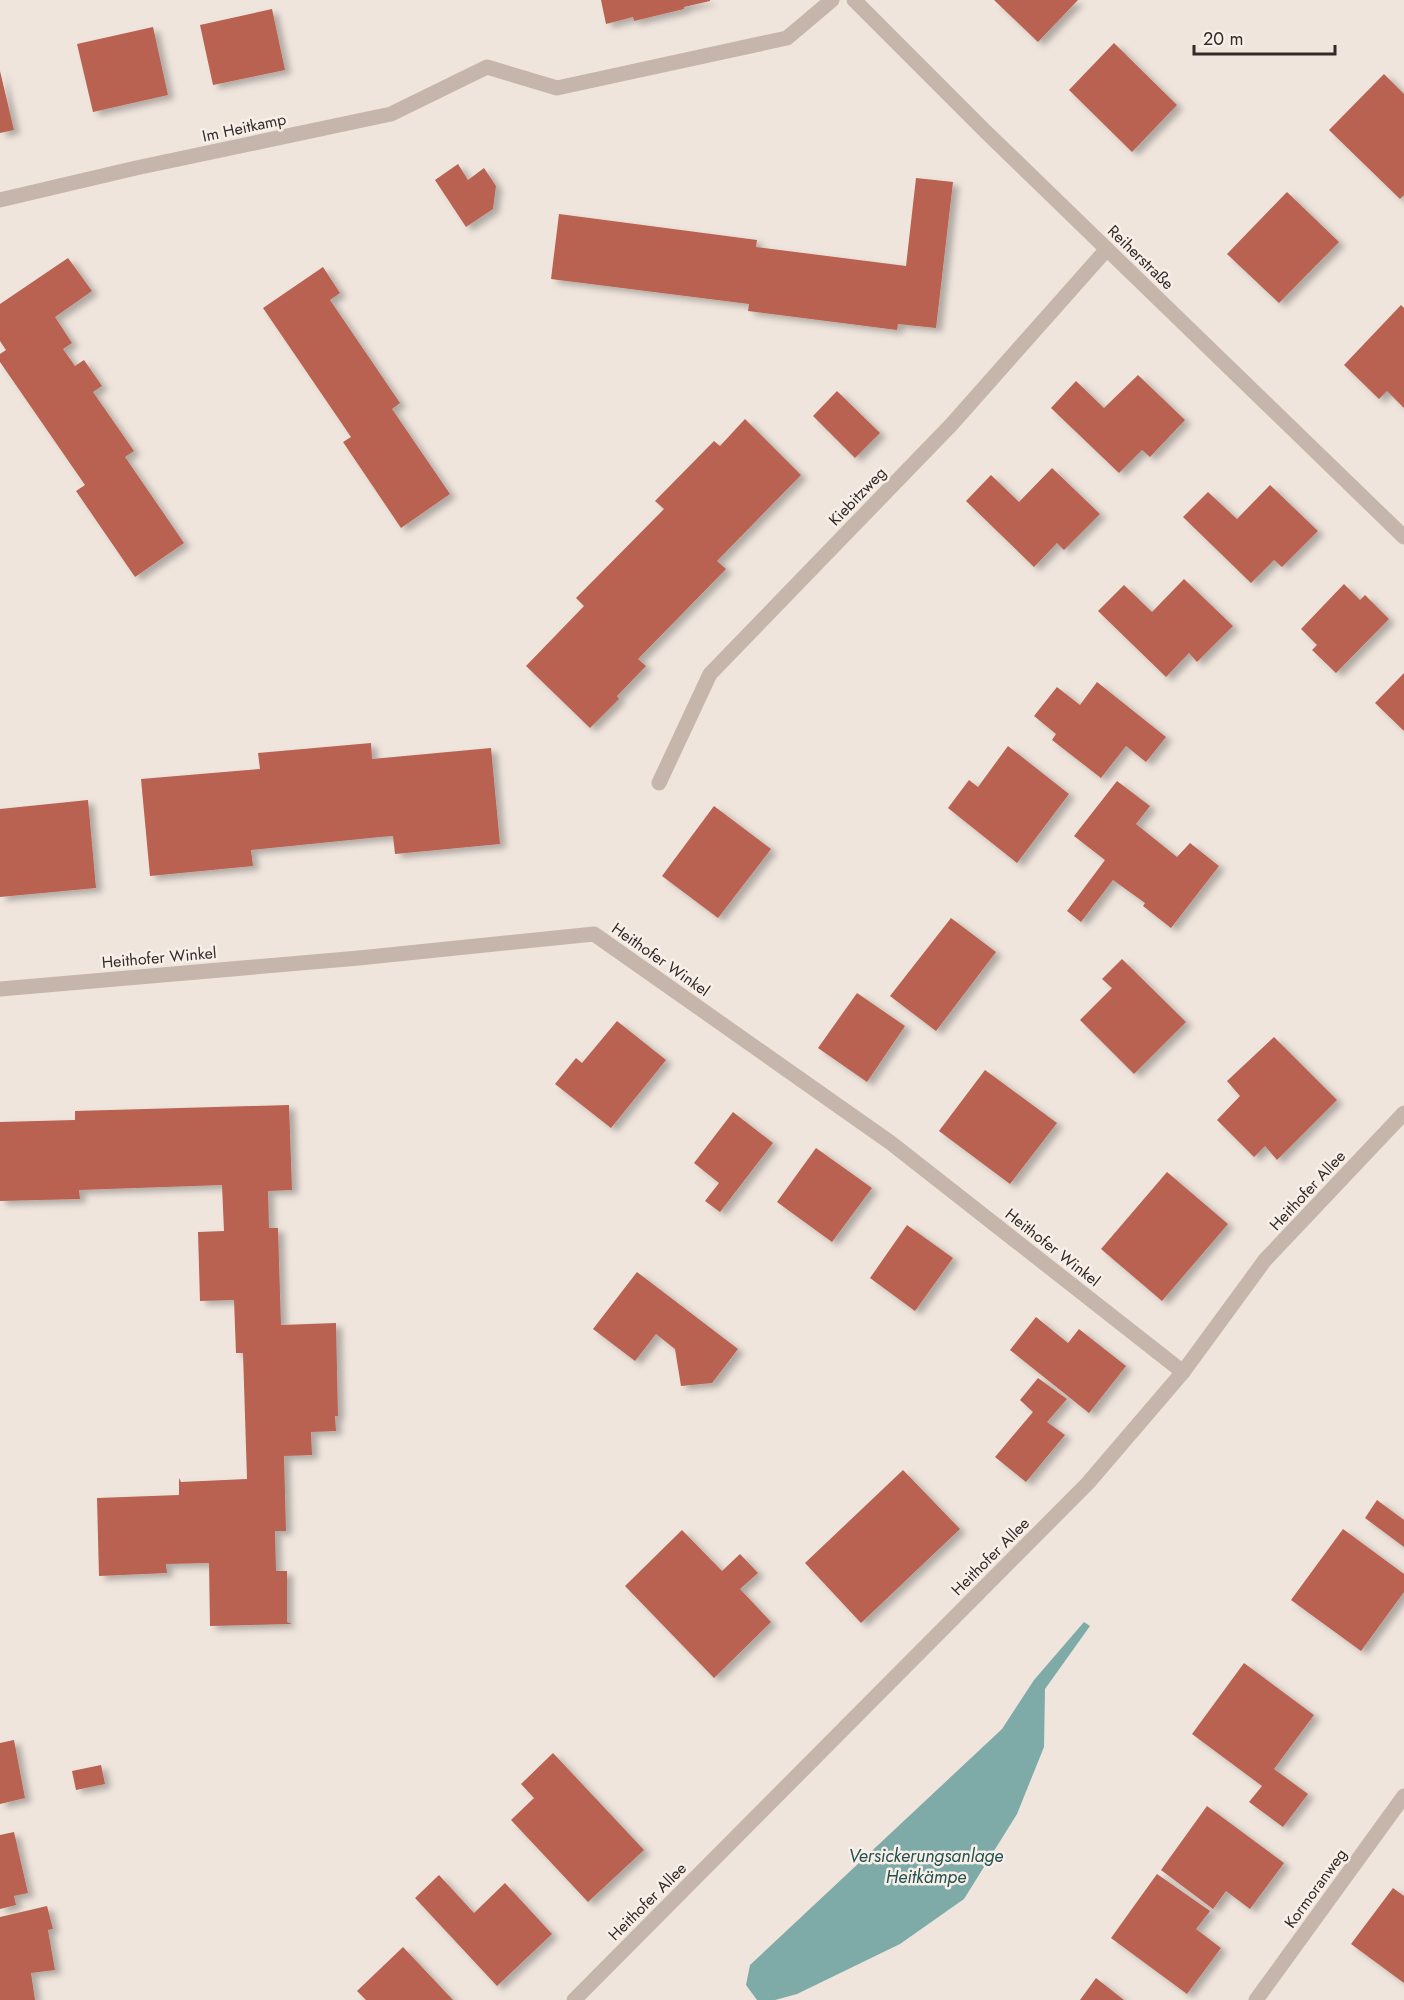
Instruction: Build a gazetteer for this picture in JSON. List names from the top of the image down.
{
  "streets": {
    "street": [
      "Im Heitkamp",
      "Reiherstraße",
      "Kiebitzweg",
      "Heithofer Winkel",
      "Heithofer Allee",
      "Kormoranweg"
    ]
  },
  "crossings": [
    ["Reiherstraße", "Kiebitzweg"],
    ["Heithofer Winkel", "Heithofer Allee"]
  ],
  "water": ["Versickerungsanlage Heitkämpe"],
  "scale_bar": "20 m"
}
